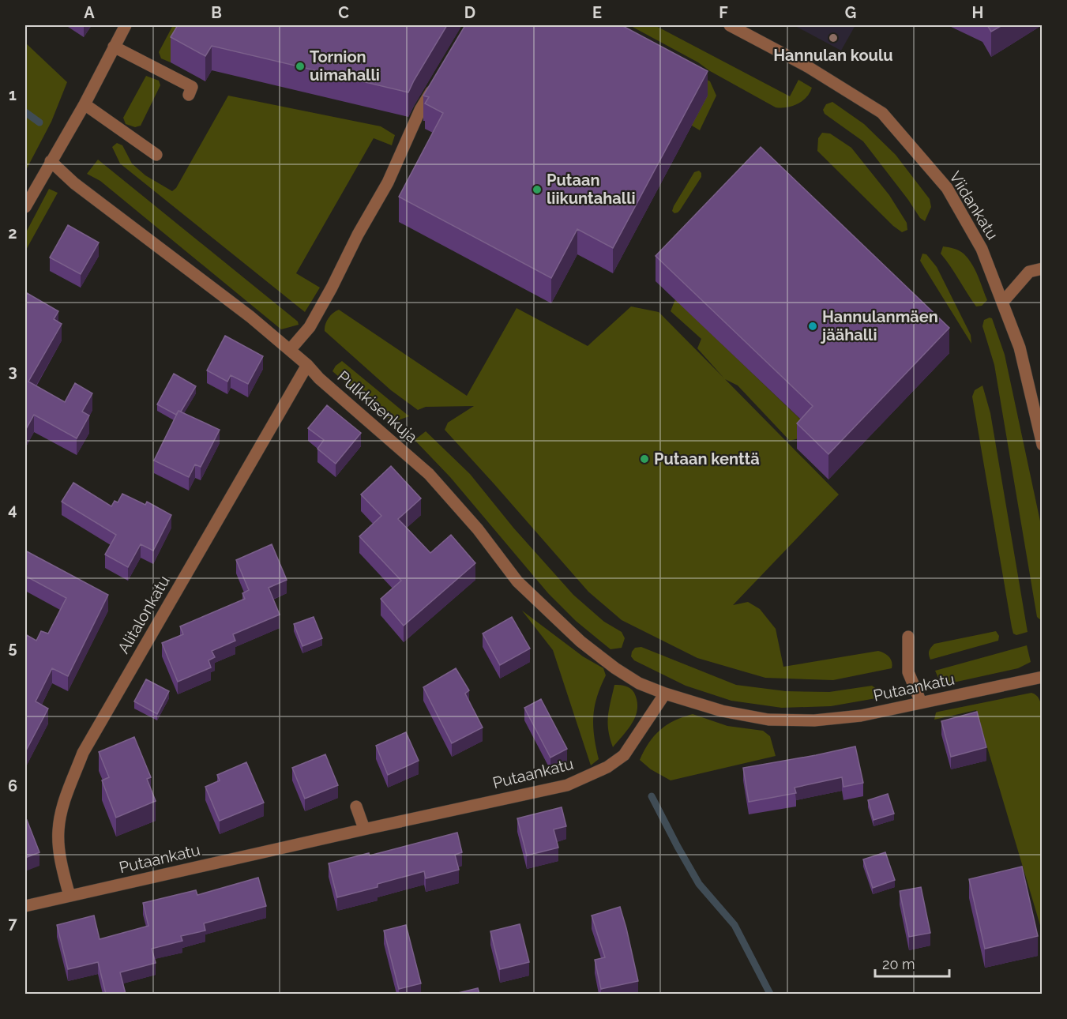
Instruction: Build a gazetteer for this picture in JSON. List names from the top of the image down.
{
  "streets": {
    "street": [
      "Viidankatu",
      "Pulkkisenkuja",
      "Alitalonkatu",
      "Putaankatu"
    ]
  },
  "crossings": [
    ["Pulkkisenkuja", "Alitalonkatu"],
    ["Pulkkisenkuja", "Putaankatu"],
    ["Alitalonkatu", "Putaankatu"]
  ],
  "places": [
    "Hannulan koulu",
    "Tornion uimahalli",
    "Putaan liikuntahalli",
    "Hannulanmäen jäähalli",
    "Putaan kenttä"
  ],
  "scale_bar": "20 m",
  "grid": {
    "columns": [
      "A",
      "B",
      "C",
      "D",
      "E",
      "F",
      "G",
      "H"
    ],
    "rows": [
      "1",
      "2",
      "3",
      "4",
      "5",
      "6",
      "7"
    ]
  }
}
